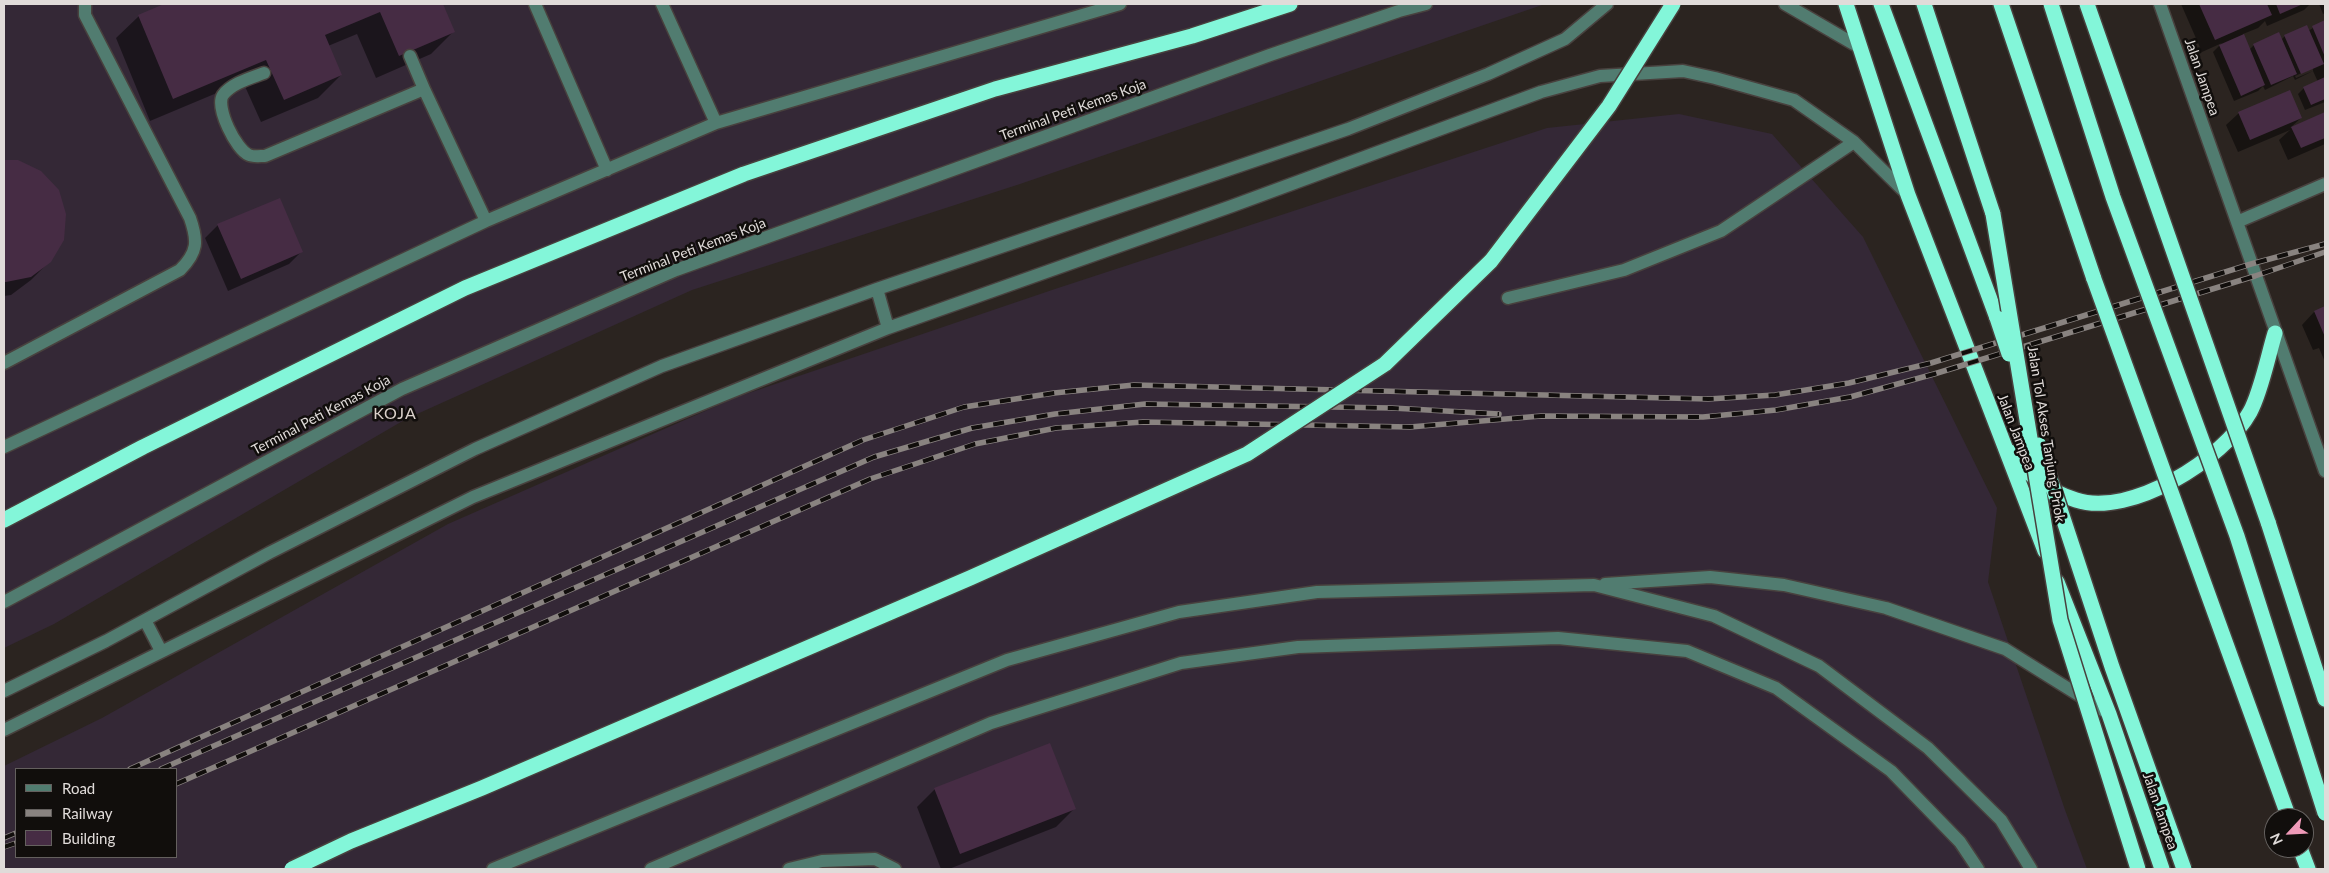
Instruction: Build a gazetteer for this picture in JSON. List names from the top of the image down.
{
  "streets": {
    "highway": ["Jalan Jampea", "Jalan Tol Akses Tanjung Priok"],
    "street": ["Terminal Peti Kemas Koja"]
  },
  "districts": ["KOJA"],
  "legend": ["Road", "Railway", "Building"],
  "north": "bottom left"
}
